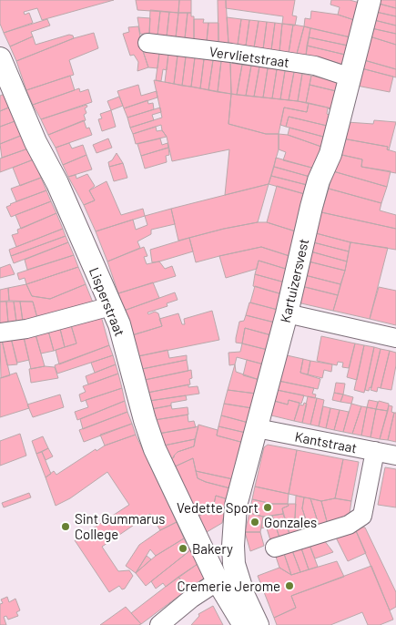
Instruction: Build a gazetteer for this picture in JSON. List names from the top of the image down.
{
  "streets": {
    "street": [
      "Vervlietstraat",
      "Kartuizersvest",
      "Lisperstraat",
      "Kantstraat"
    ]
  },
  "crossings": [
    ["Vervlietstraat", "Kartuizersvest"],
    ["Kartuizersvest", "Kantstraat"]
  ],
  "places": [
    "Vedette Sport",
    "Gonzales",
    "Sint Gummarus College",
    "Bakery",
    "Cremerie Jerome"
  ]
}
